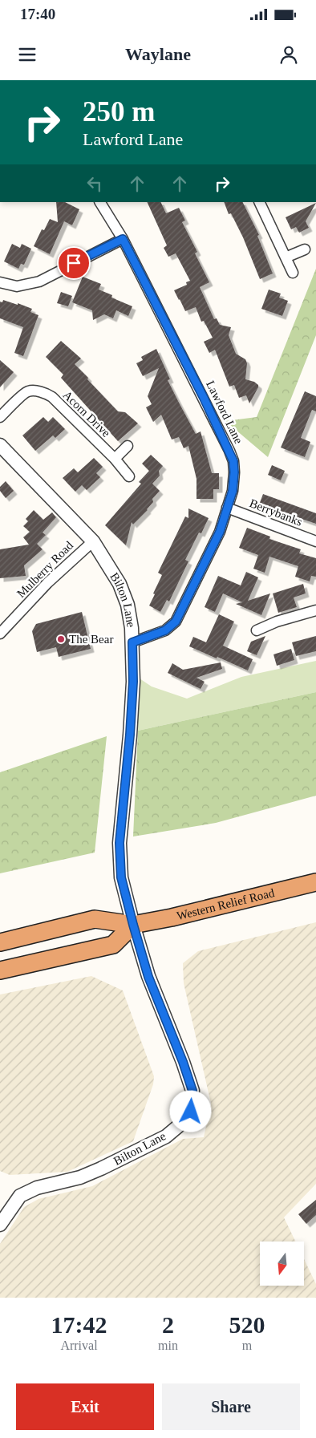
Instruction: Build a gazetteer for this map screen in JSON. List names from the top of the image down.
{
  "streets": {
    "highway": ["Western Relief Road"],
    "street": [
      "Lawford Lane",
      "Acorn Drive",
      "Berrybanks",
      "Mulberry Road",
      "Bilton Lane"
    ]
  },
  "crossings": [
    ["Lawford Lane", "Berrybanks"],
    ["Lawford Lane", "Bilton Lane"],
    ["Mulberry Road", "Bilton Lane"],
    ["Bilton Lane", "Western Relief Road"]
  ],
  "places": ["The Bear"],
  "north": "bottom",
  "page": {
    "status": "17:40",
    "header": "Waylane",
    "turn": ["250 m", "Lawford Lane"],
    "eta": [
      "17:42",
      "Arrival",
      "2",
      "min",
      "520",
      "m"
    ],
    "buttons": ["Exit", "Share"]
  }
}
